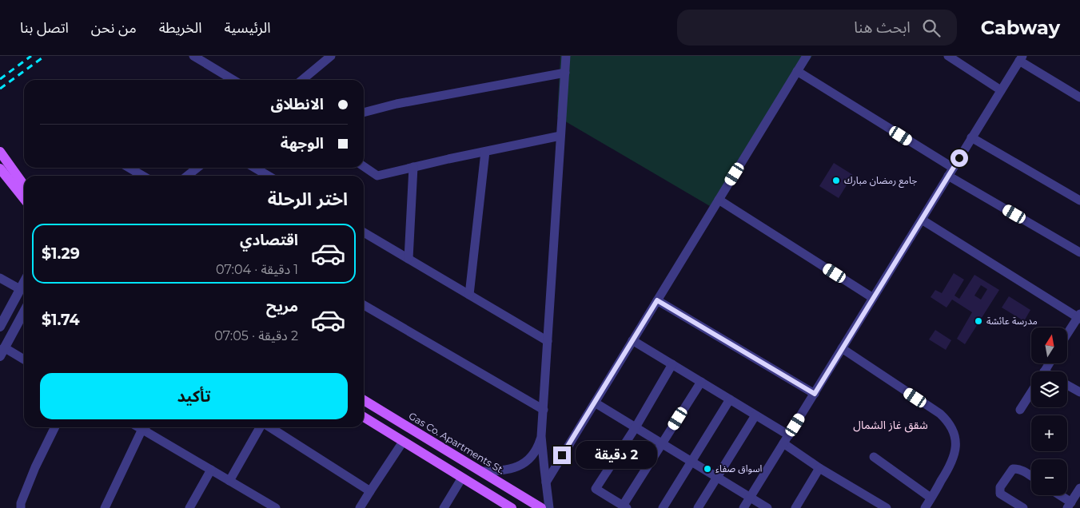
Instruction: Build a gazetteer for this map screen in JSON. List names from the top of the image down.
{
  "streets": {
    "main road": ["Gas Co. Apartments St."]
  },
  "districts": ["شقق غاز الشمال"],
  "places": ["جامع رمضان مبارك", "مدرسة عائشة", "اسواق صفاء"],
  "north": "top",
  "page": {
    "header": "Cabway",
    "search": "ابحث هنا",
    "nav": [
      "الرئيسية",
      "الخريطة",
      "من نحن",
      "اتصل بنا"
    ],
    "banner": ["الانطلاق", "الوجهة"],
    "heading": "اختر الرحلة",
    "list": [
      {
        "name": "اقتصادي",
        "note": "1 دقيقة · 07:04",
        "value": "$1.29"
      },
      {
        "name": "مريح",
        "note": "2 دقيقة · 07:05",
        "value": "$1.74"
      }
    ],
    "map_buttons": ["+", "−"],
    "buttons": "تأكيد",
    "bubble": "2 دقيقة"
  }
}
